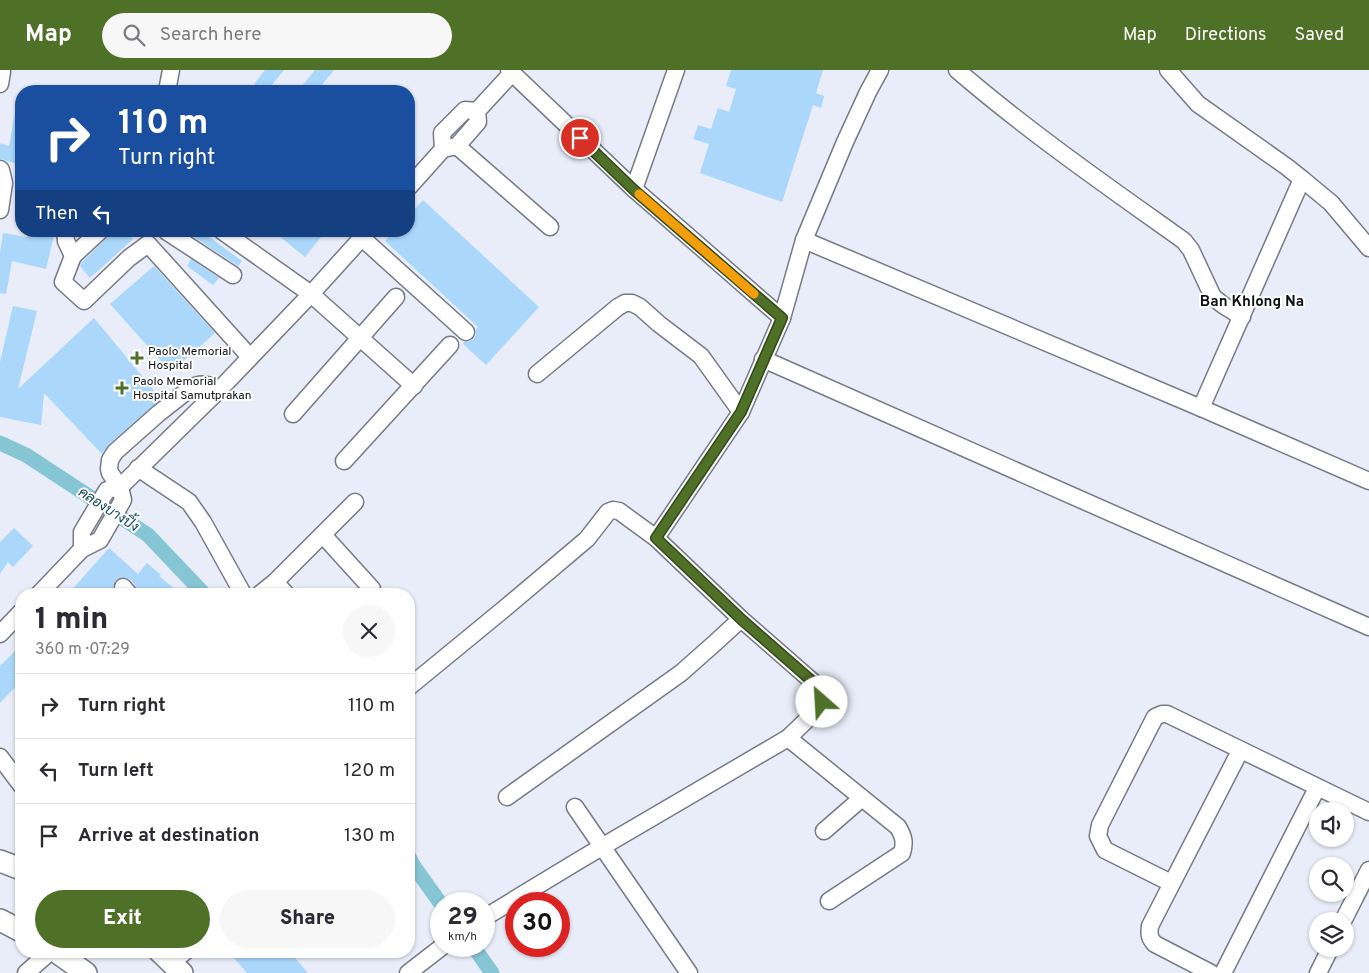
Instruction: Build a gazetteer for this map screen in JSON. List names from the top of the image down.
{
  "districts": ["Ban Khlong Na"],
  "water": ["คลองบางปิ้ง"],
  "places": {
    "health": ["Paolo Memorial Hospital", "Paolo Memorial Hospital Samutprakan"]
  },
  "page": {
    "header": "Map",
    "search": "Search here",
    "nav": ["Map", "Directions", "Saved"],
    "turn": ["110 m", "Turn right"],
    "then": "Then",
    "heading": ["1 min", "360 m · 07:29"],
    "list": [
      {
        "name": "Turn right",
        "value": "110 m"
      },
      {
        "name": "Turn left",
        "value": "120 m"
      },
      {
        "name": "Arrive at destination",
        "value": "130 m"
      }
    ],
    "buttons": ["Exit", "Share"],
    "speed": "29 km/h",
    "limit": "30"
  }
}
